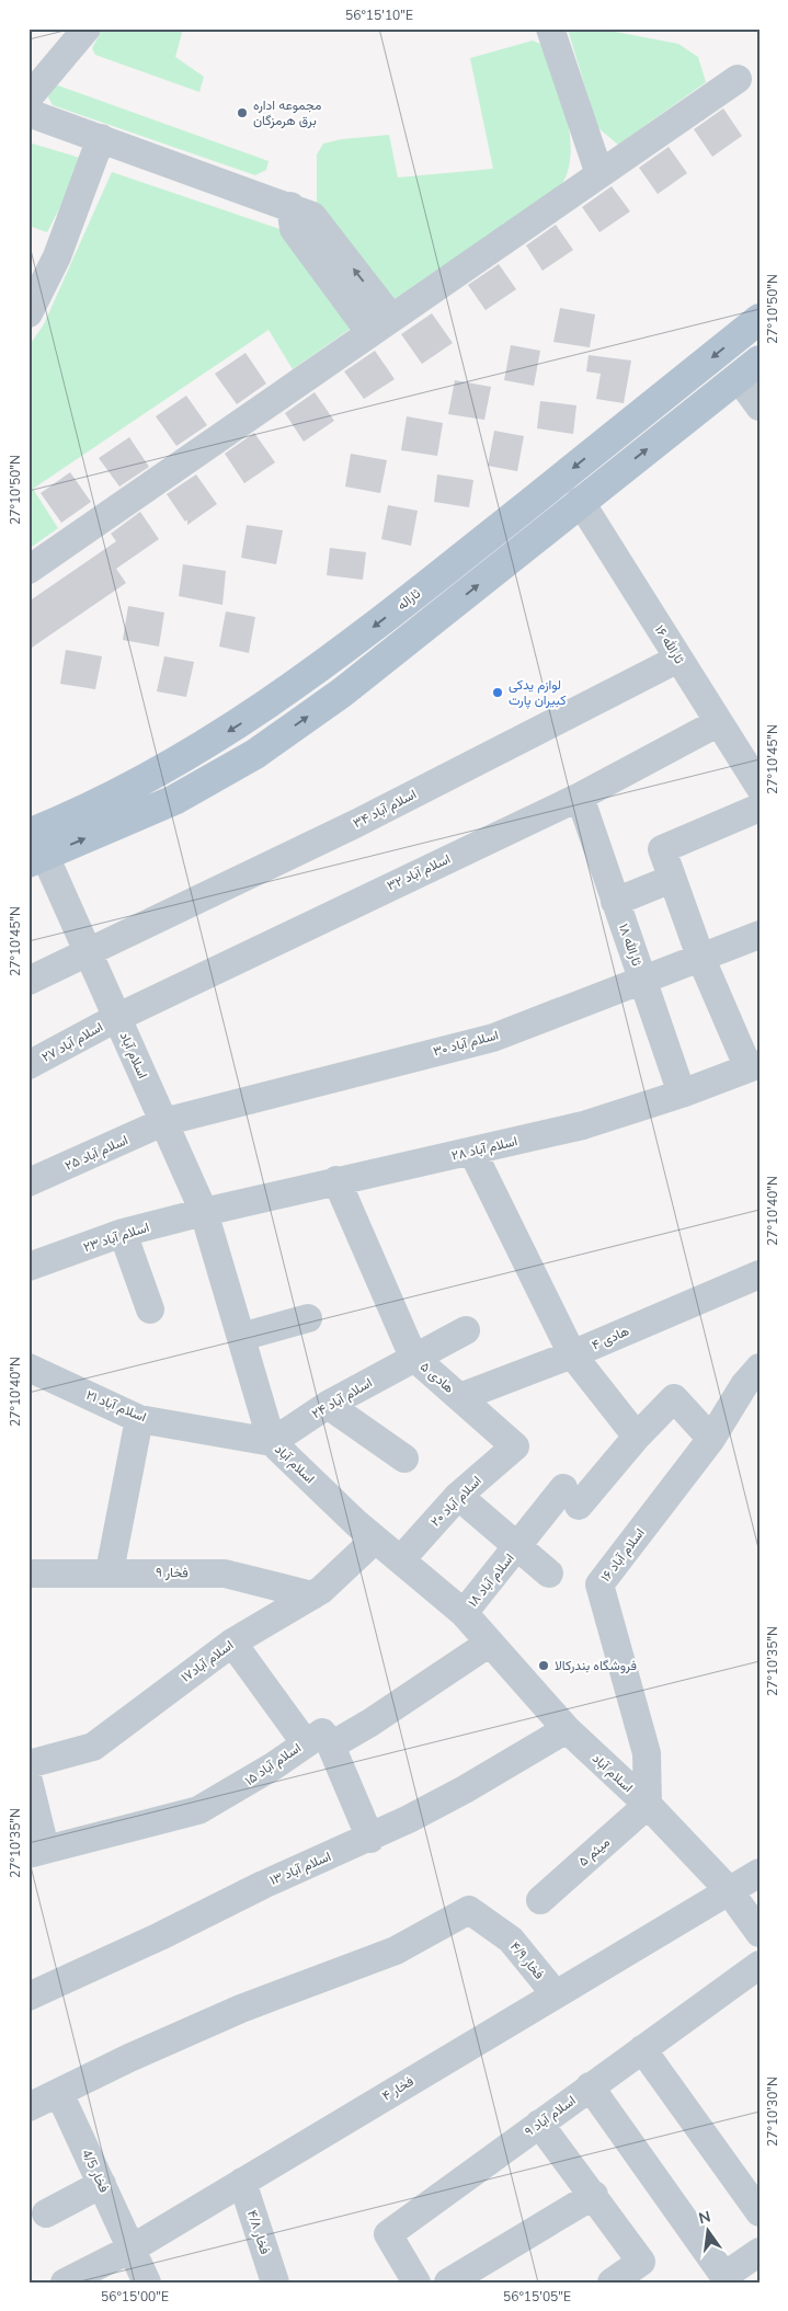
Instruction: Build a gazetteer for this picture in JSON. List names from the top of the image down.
{
  "streets": {
    "main road": ["ثاراله"],
    "street": [
      "ثارالله ۱۶",
      "اسلام آباد ۳۴",
      "اسلام آباد ۳۲",
      "ثارالله ۱۸",
      "اسلام آباد ۲۷",
      "اسلام آباد ۳۰",
      "اسلام آباد",
      "اسلام آباد ۲۸",
      "اسلام آباد ۲۵",
      "اسلام آباد ۲۳",
      "هادی ۴",
      "هادی ۵",
      "اسلام آباد ۲۴",
      "اسلام آباد ۲۱",
      "اسلام آباد ۲۰",
      "اسلام آباد ۱۶",
      "فخار ۹",
      "اسلام آباد ۱۸",
      "اسلام آباد۱۷",
      "اسلام آباد ۱۵",
      "میثم ۵",
      "اسلام آباد ۱۳",
      "فخار ۴/۹",
      "فخار ۴",
      "اسلام آباد ۹",
      "فخار 4/5",
      "فخار ۴/۸"
    ]
  },
  "crossings": [
    ["ثاراله", "اسلام آباد"],
    ["ثارالله ۱۶", "اسلام آباد ۳۴"],
    ["ثارالله ۱۶", "اسلام آباد ۳۲"],
    ["اسلام آباد ۳۴", "اسلام آباد"],
    ["اسلام آباد ۳۲", "ثارالله ۱۸"],
    ["اسلام آباد ۳۲", "اسلام آباد ۲۷"],
    ["اسلام آباد ۳۲", "اسلام آباد"],
    ["ثارالله ۱۸", "اسلام آباد ۳۰"],
    ["ثارالله ۱۸", "اسلام آباد ۲۸"],
    ["اسلام آباد ۲۷", "اسلام آباد"],
    ["اسلام آباد ۳۰", "اسلام آباد"],
    ["اسلام آباد ۳۰", "اسلام آباد ۲۵"],
    ["اسلام آباد", "اسلام آباد ۲۸"],
    ["اسلام آباد", "اسلام آباد ۲۵"],
    ["اسلام آباد", "اسلام آباد ۲۳"],
    ["اسلام آباد", "اسلام آباد ۲۴"],
    ["اسلام آباد", "اسلام آباد ۲۱"],
    ["اسلام آباد", "اسلام آباد ۲۰"],
    ["اسلام آباد", "اسلام آباد ۱۶"],
    ["اسلام آباد", "اسلام آباد ۱۸"],
    ["اسلام آباد", "اسلام آباد۱۷"],
    ["اسلام آباد", "اسلام آباد ۱۵"],
    ["اسلام آباد", "میثم ۵"],
    ["اسلام آباد", "اسلام آباد ۱۳"],
    ["اسلام آباد", "فخار ۴"],
    ["اسلام آباد ۲۸", "اسلام آباد ۲۳"],
    ["هادی ۴", "هادی ۵"],
    ["هادی ۵", "اسلام آباد ۲۴"],
    ["هادی ۵", "اسلام آباد ۲۰"],
    ["اسلام آباد ۲۴", "اسلام آباد ۲۱"],
    ["اسلام آباد ۱۶", "اسلام آباد ۱۸"],
    ["اسلام آباد ۱۶", "میثم ۵"],
    ["فخار ۹", "اسلام آباد۱۷"],
    ["فخار ۴/۹", "فخار ۴"],
    ["فخار ۴/۹", "فخار 4/5"],
    ["فخار ۴", "فخار 4/5"],
    ["فخار ۴", "فخار ۴/۸"]
  ],
  "places": ["مجموعه اداره برق هرمزگان", "لوازم یدکی کبیران پارت", "فروشگاه بندرکالا"],
  "north": "top",
  "coordinates": [
    "56°15'10\"E",
    "27°10'50\"N",
    "27°10'45\"N",
    "27°10'40\"N",
    "27°10'35\"N",
    "27°10'30\"N",
    "56°15'00\"E",
    "56°15'05\"E"
  ]
}
